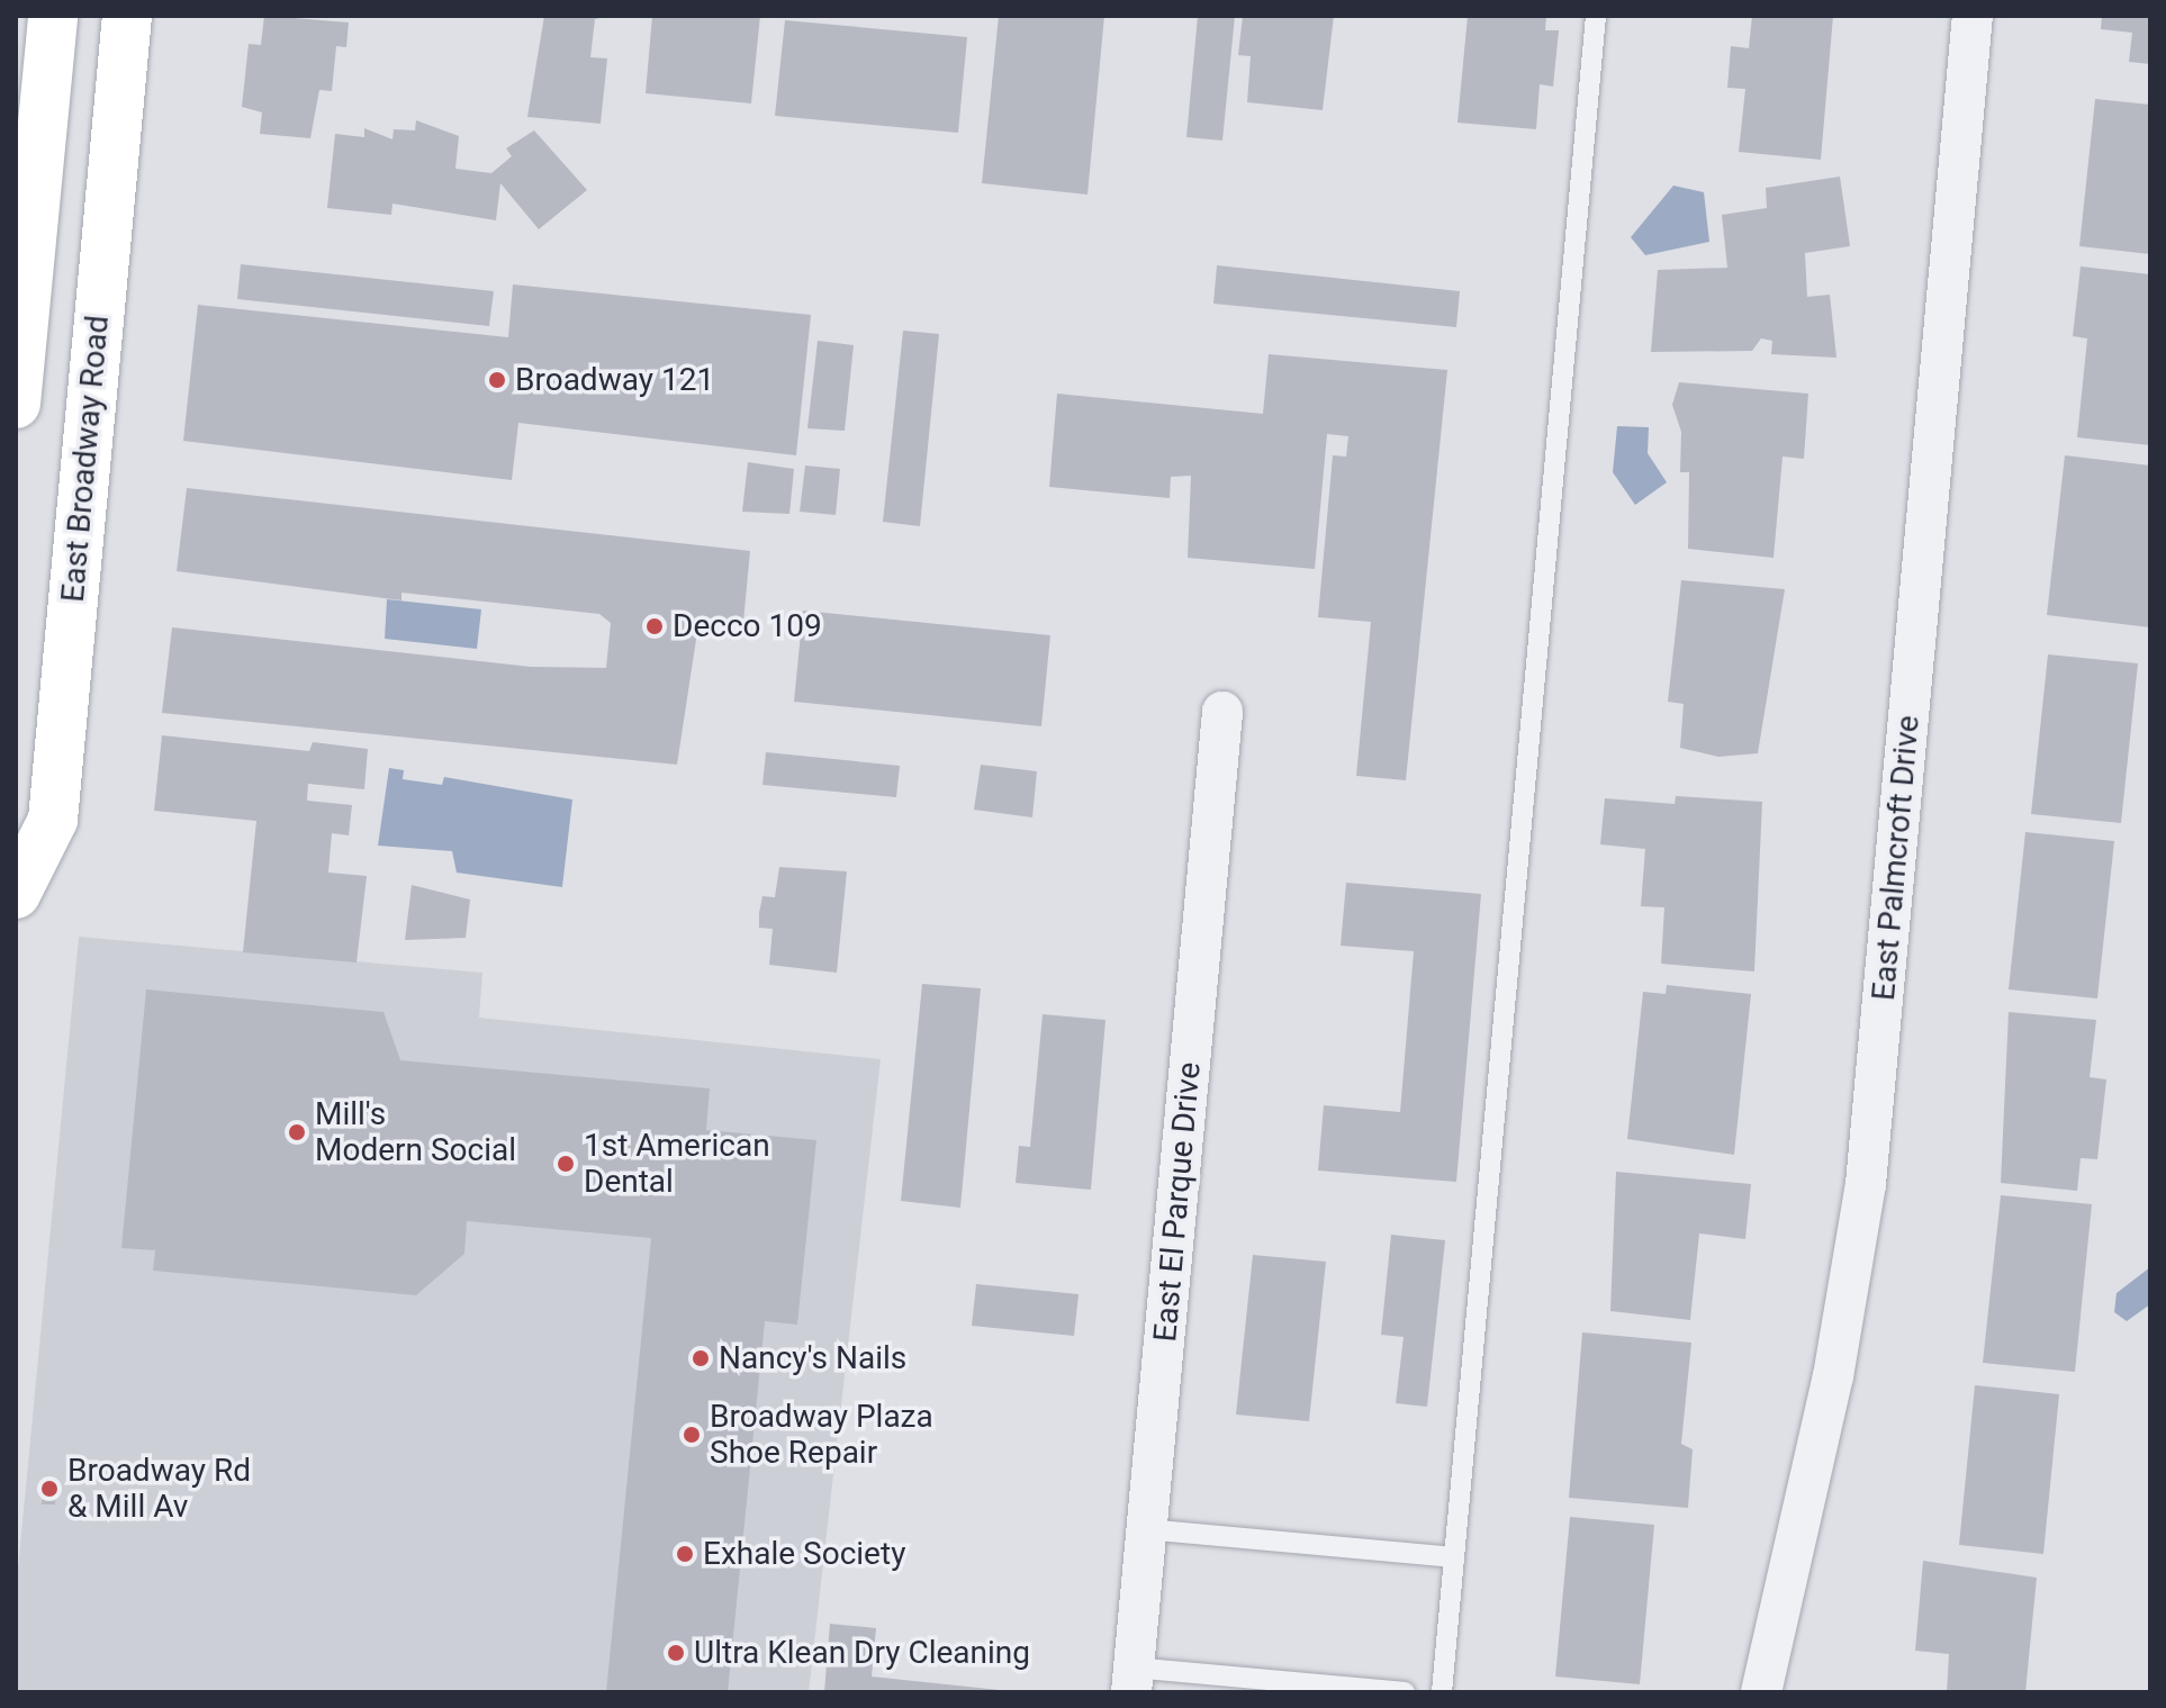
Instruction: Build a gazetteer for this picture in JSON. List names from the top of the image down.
{
  "streets": {
    "main road": ["East Broadway Road"],
    "street": ["East Palmcroft Drive", "East El Parque Drive"]
  },
  "places": [
    "Broadway 121",
    "Decco 109",
    "Mill's Modern Social",
    "1st American Dental",
    "Nancy's Nails",
    "Broadway Plaza Shoe Repair",
    "Broadway Rd & Mill Av",
    "Exhale Society",
    "Ultra Klean Dry Cleaning"
  ]
}
